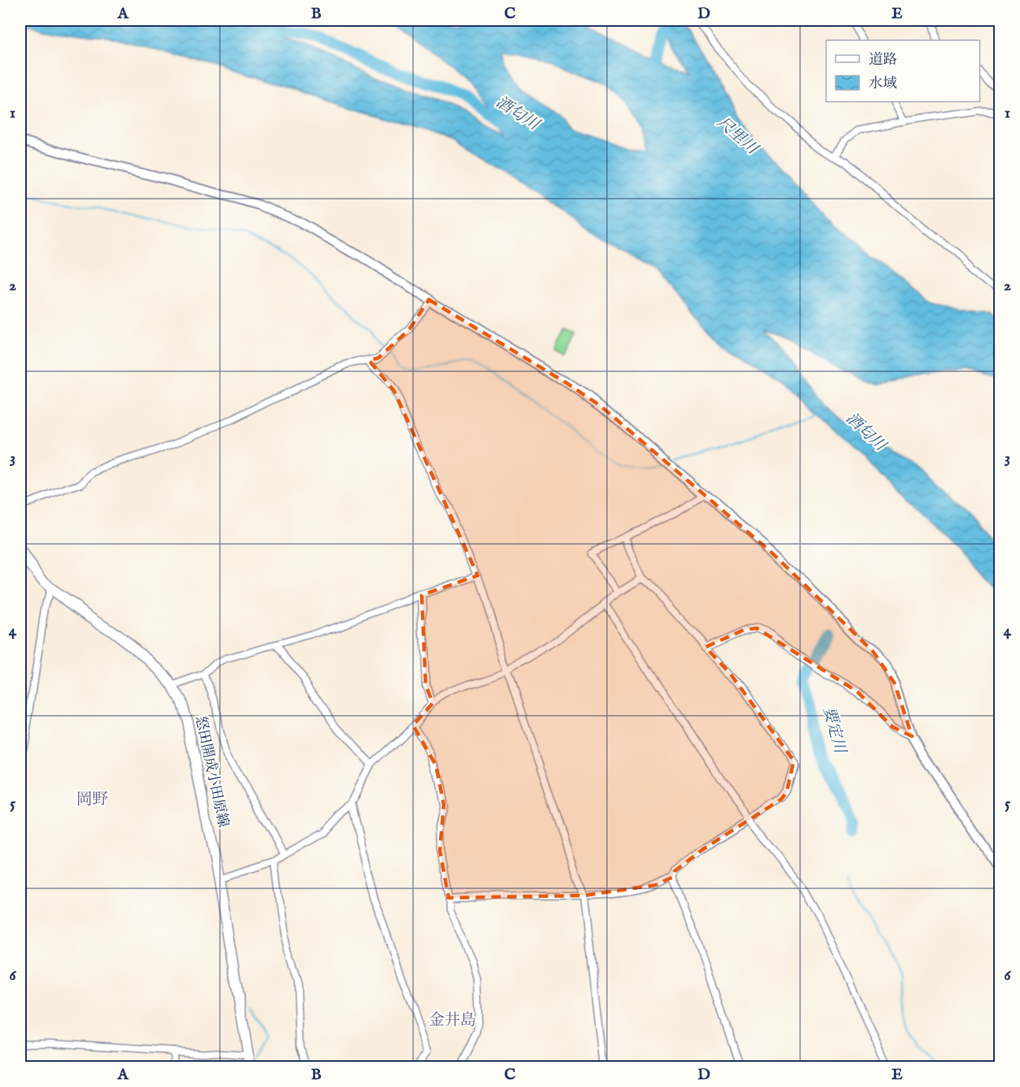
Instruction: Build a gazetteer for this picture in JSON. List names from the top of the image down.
{
  "streets": {
    "main road": ["怒田開成小田原線"]
  },
  "districts": ["岡野", "金井島"],
  "water": ["酒匂川", "尺里川", "要定川"],
  "legend": ["道路", "水域"],
  "grid": {
    "columns": [
      "A",
      "B",
      "C",
      "D",
      "E"
    ],
    "rows": [
      "1",
      "2",
      "3",
      "4",
      "5",
      "6"
    ]
  }
}
